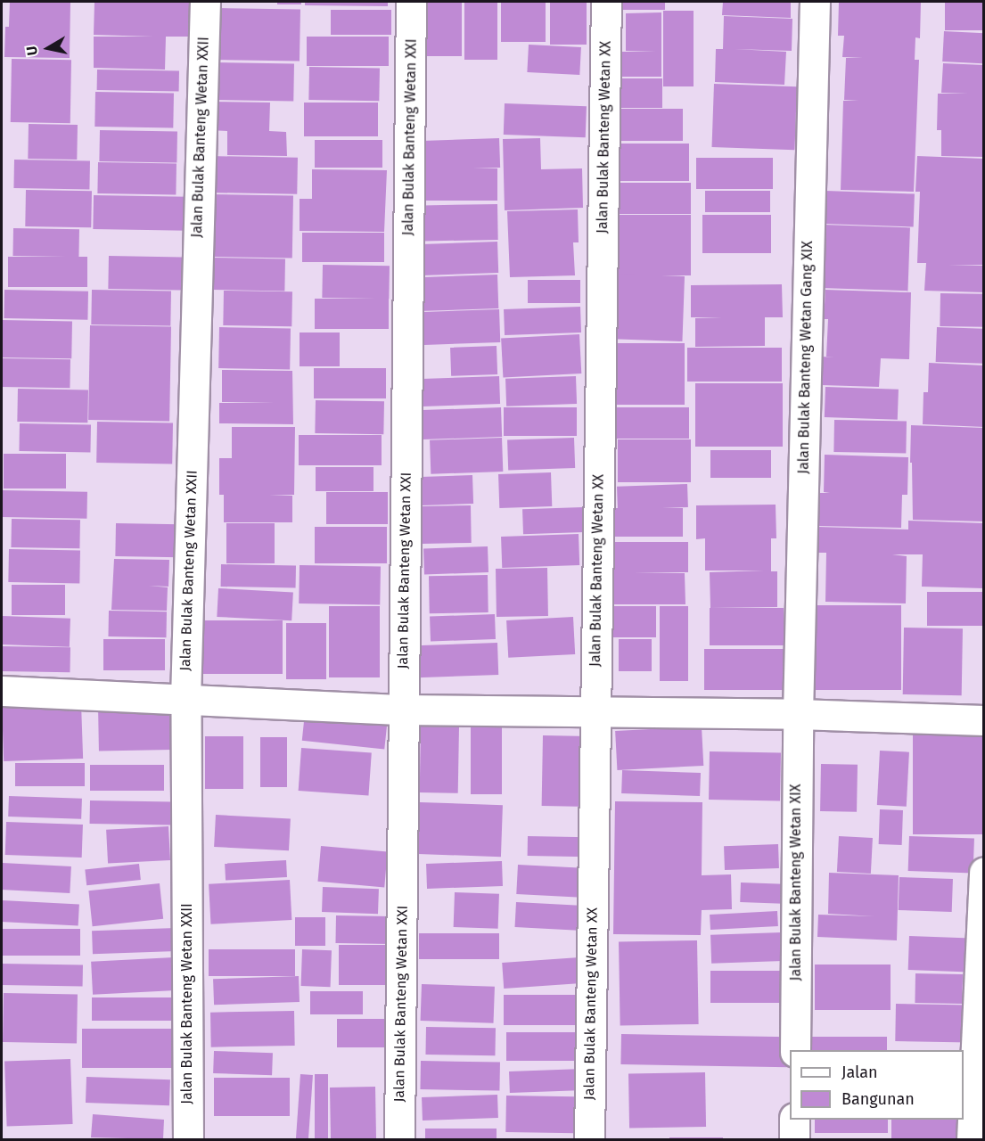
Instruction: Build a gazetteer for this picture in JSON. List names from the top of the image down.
{
  "streets": {
    "street": [
      "Jalan Bulak Banteng Wetan XXII",
      "Jalan Bulak Banteng Wetan XXI",
      "Jalan Bulak Banteng Wetan XX",
      "Jalan Bulak Banteng Wetan Gang XIX",
      "Jalan Bulak Banteng Wetan XIX"
    ]
  },
  "crossings": [
    ["Jalan Bulak Banteng Wetan Gang XIX", "Jalan Bulak Banteng Wetan XIX"]
  ],
  "legend": ["Jalan", "Bangunan"],
  "north": "left"
}
